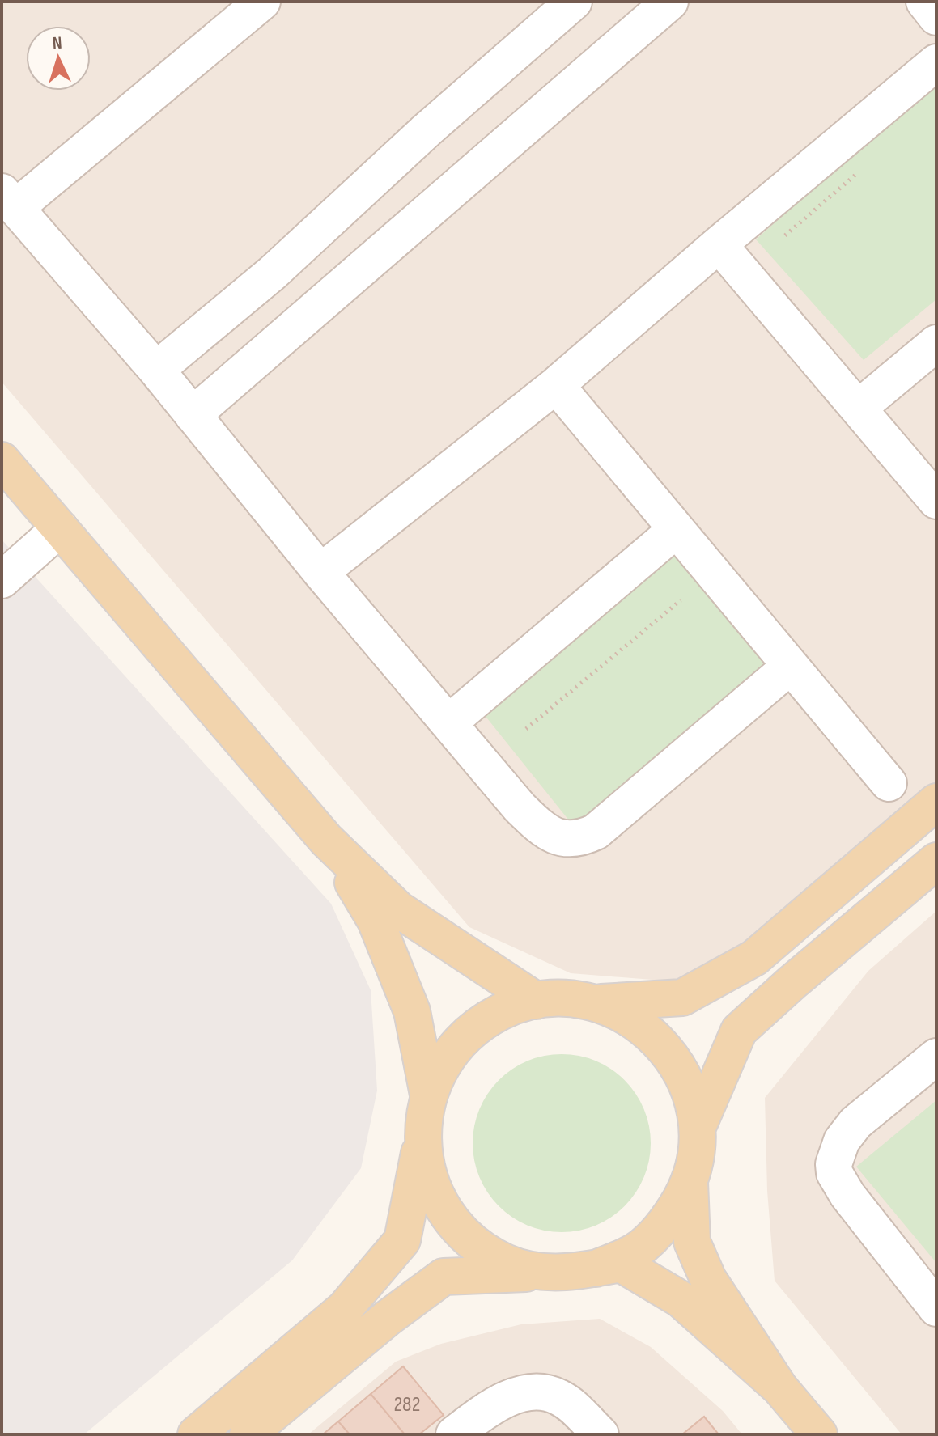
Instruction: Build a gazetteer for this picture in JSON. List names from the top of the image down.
{
  "house_numbers": ["282"],
  "north": "top"
}
